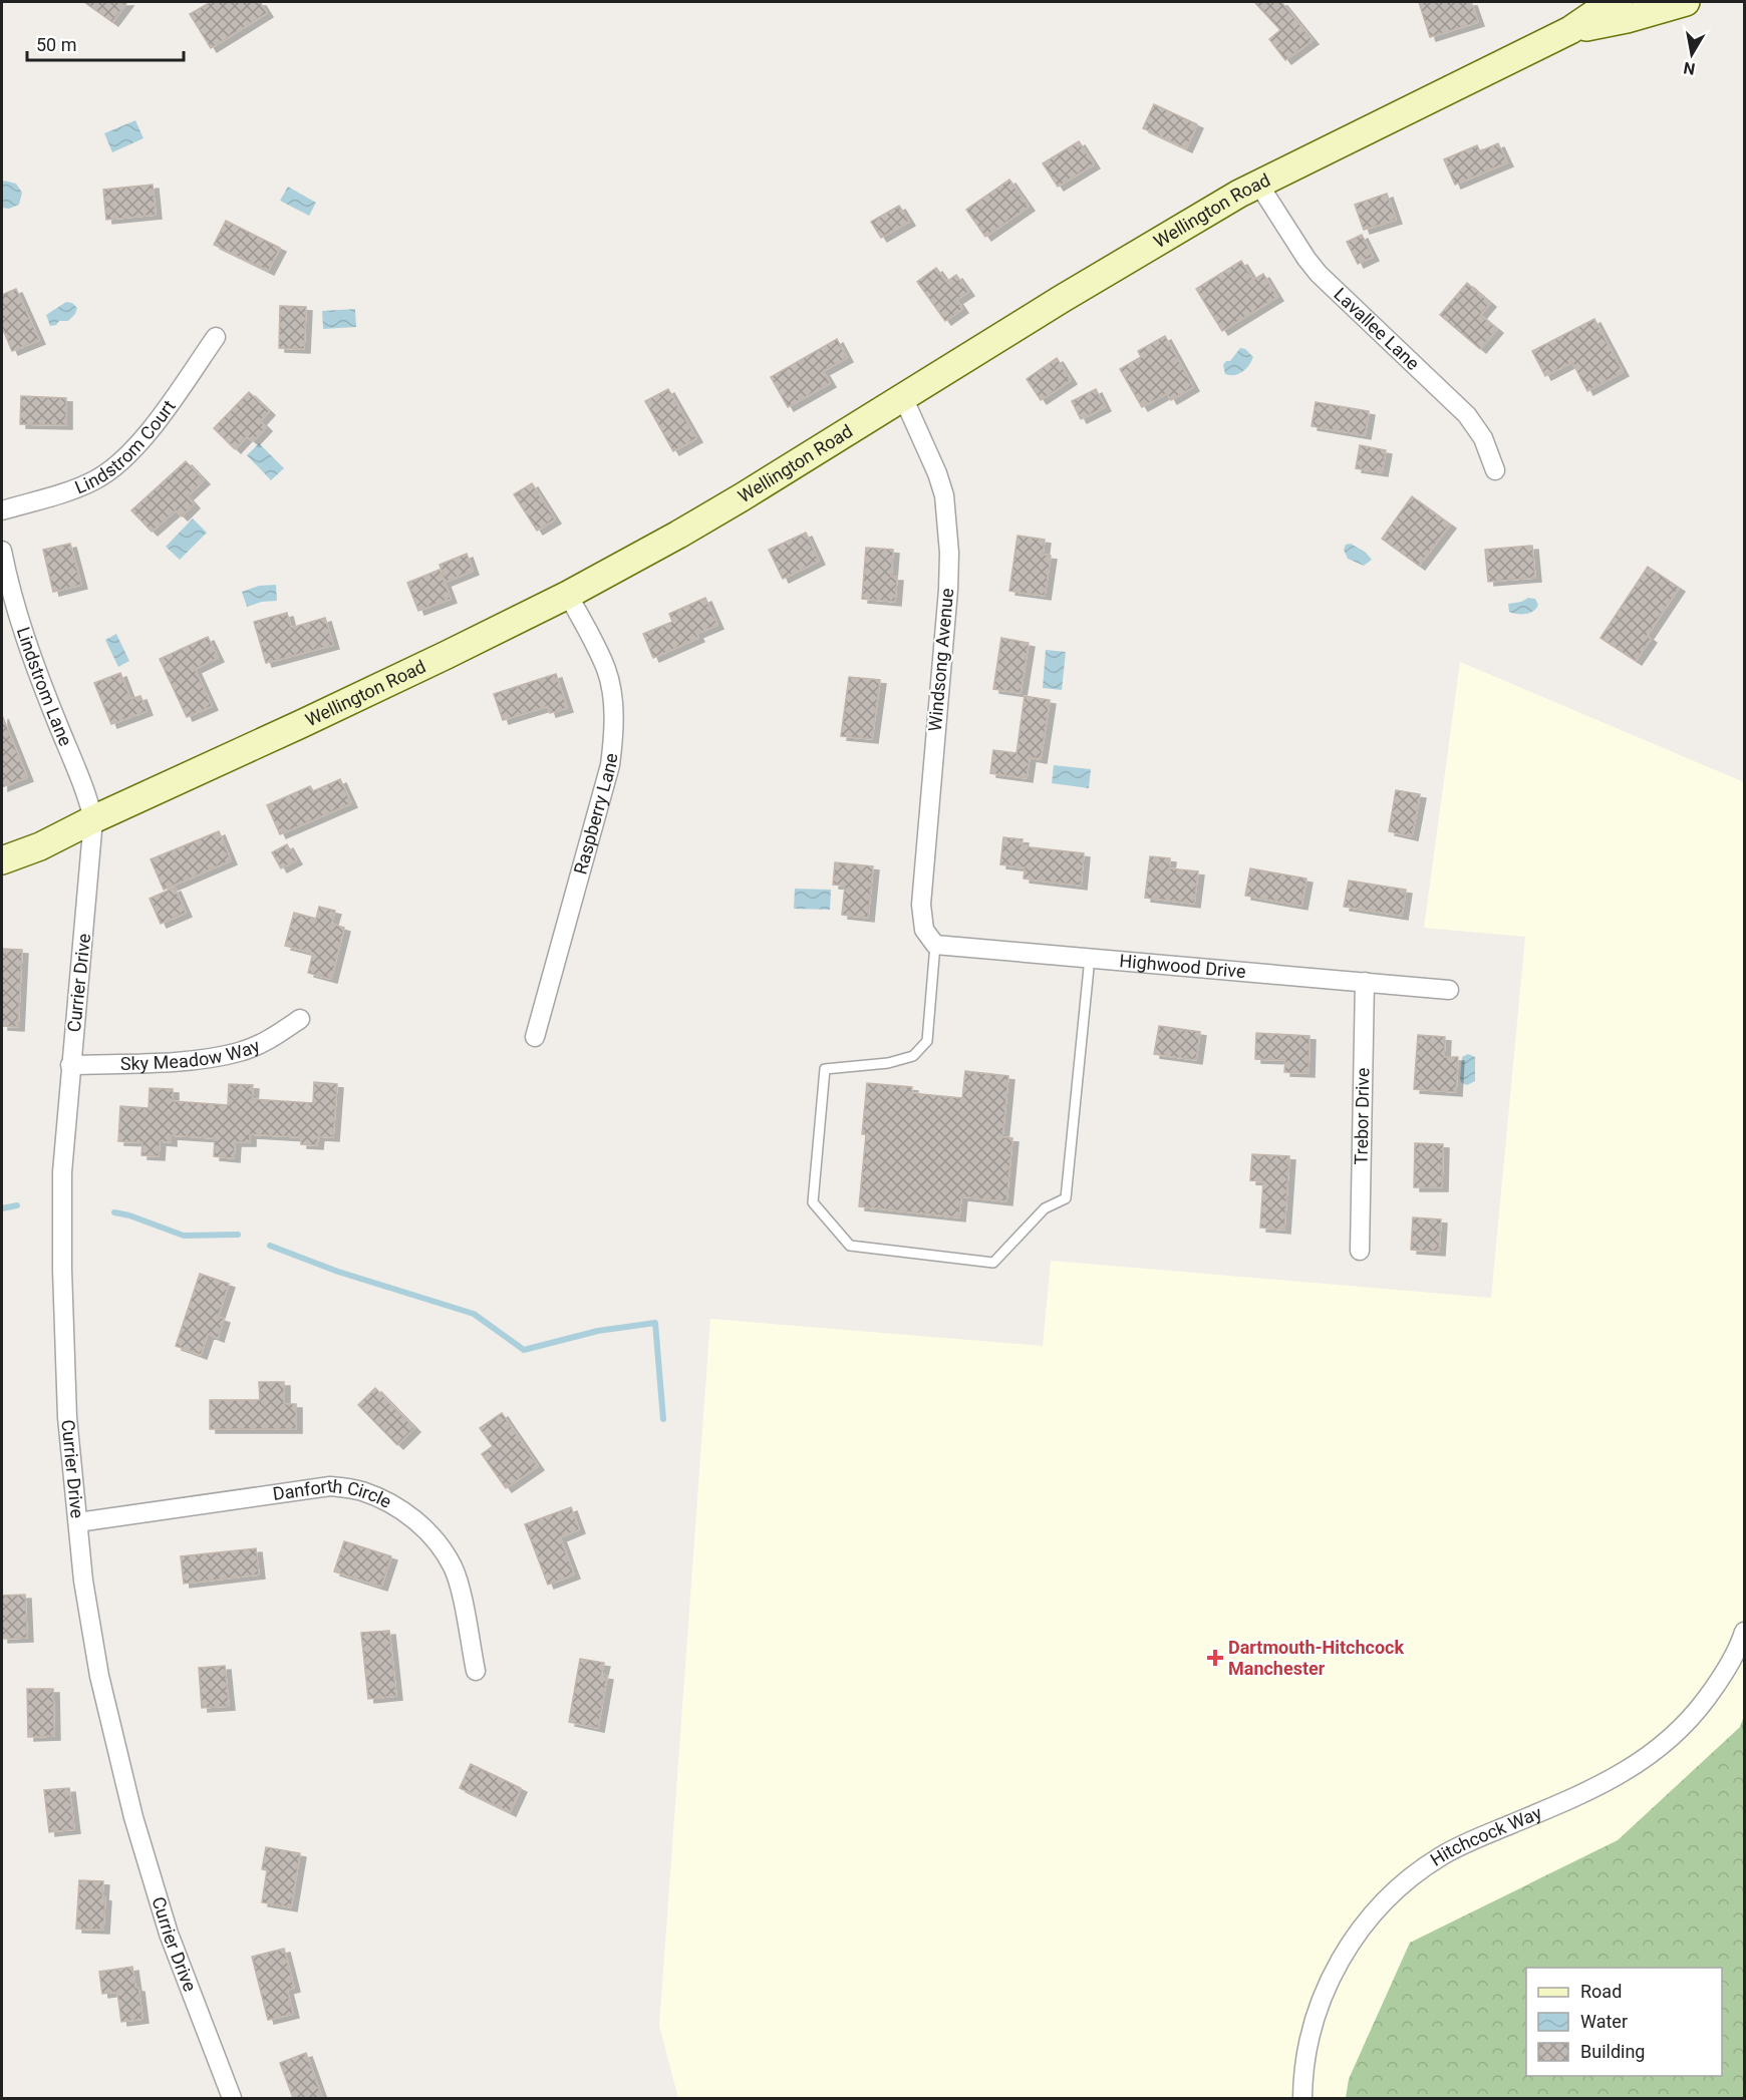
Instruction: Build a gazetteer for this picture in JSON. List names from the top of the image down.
{
  "streets": {
    "main road": ["Wellington Road"],
    "street": [
      "Lavallee Lane",
      "Lindstrom Court",
      "Windsong Avenue",
      "Lindstrom Lane",
      "Raspberry Lane",
      "Highwood Drive",
      "Currier Drive",
      "Sky Meadow Way",
      "Trebor Drive",
      "Danforth Circle",
      "Hitchcock Way"
    ]
  },
  "crossings": [
    ["Wellington Road", "Lavallee Lane"],
    ["Wellington Road", "Windsong Avenue"],
    ["Wellington Road", "Lindstrom Lane"],
    ["Wellington Road", "Raspberry Lane"],
    ["Wellington Road", "Currier Drive"],
    ["Windsong Avenue", "Highwood Drive"],
    ["Lindstrom Lane", "Currier Drive"],
    ["Highwood Drive", "Trebor Drive"],
    ["Currier Drive", "Sky Meadow Way"],
    ["Currier Drive", "Danforth Circle"]
  ],
  "places": {
    "health": ["Dartmouth-Hitchcock Manchester"]
  },
  "legend": ["Road", "Water", "Building"],
  "scale_bar": "50 m",
  "north": "bottom"
}
